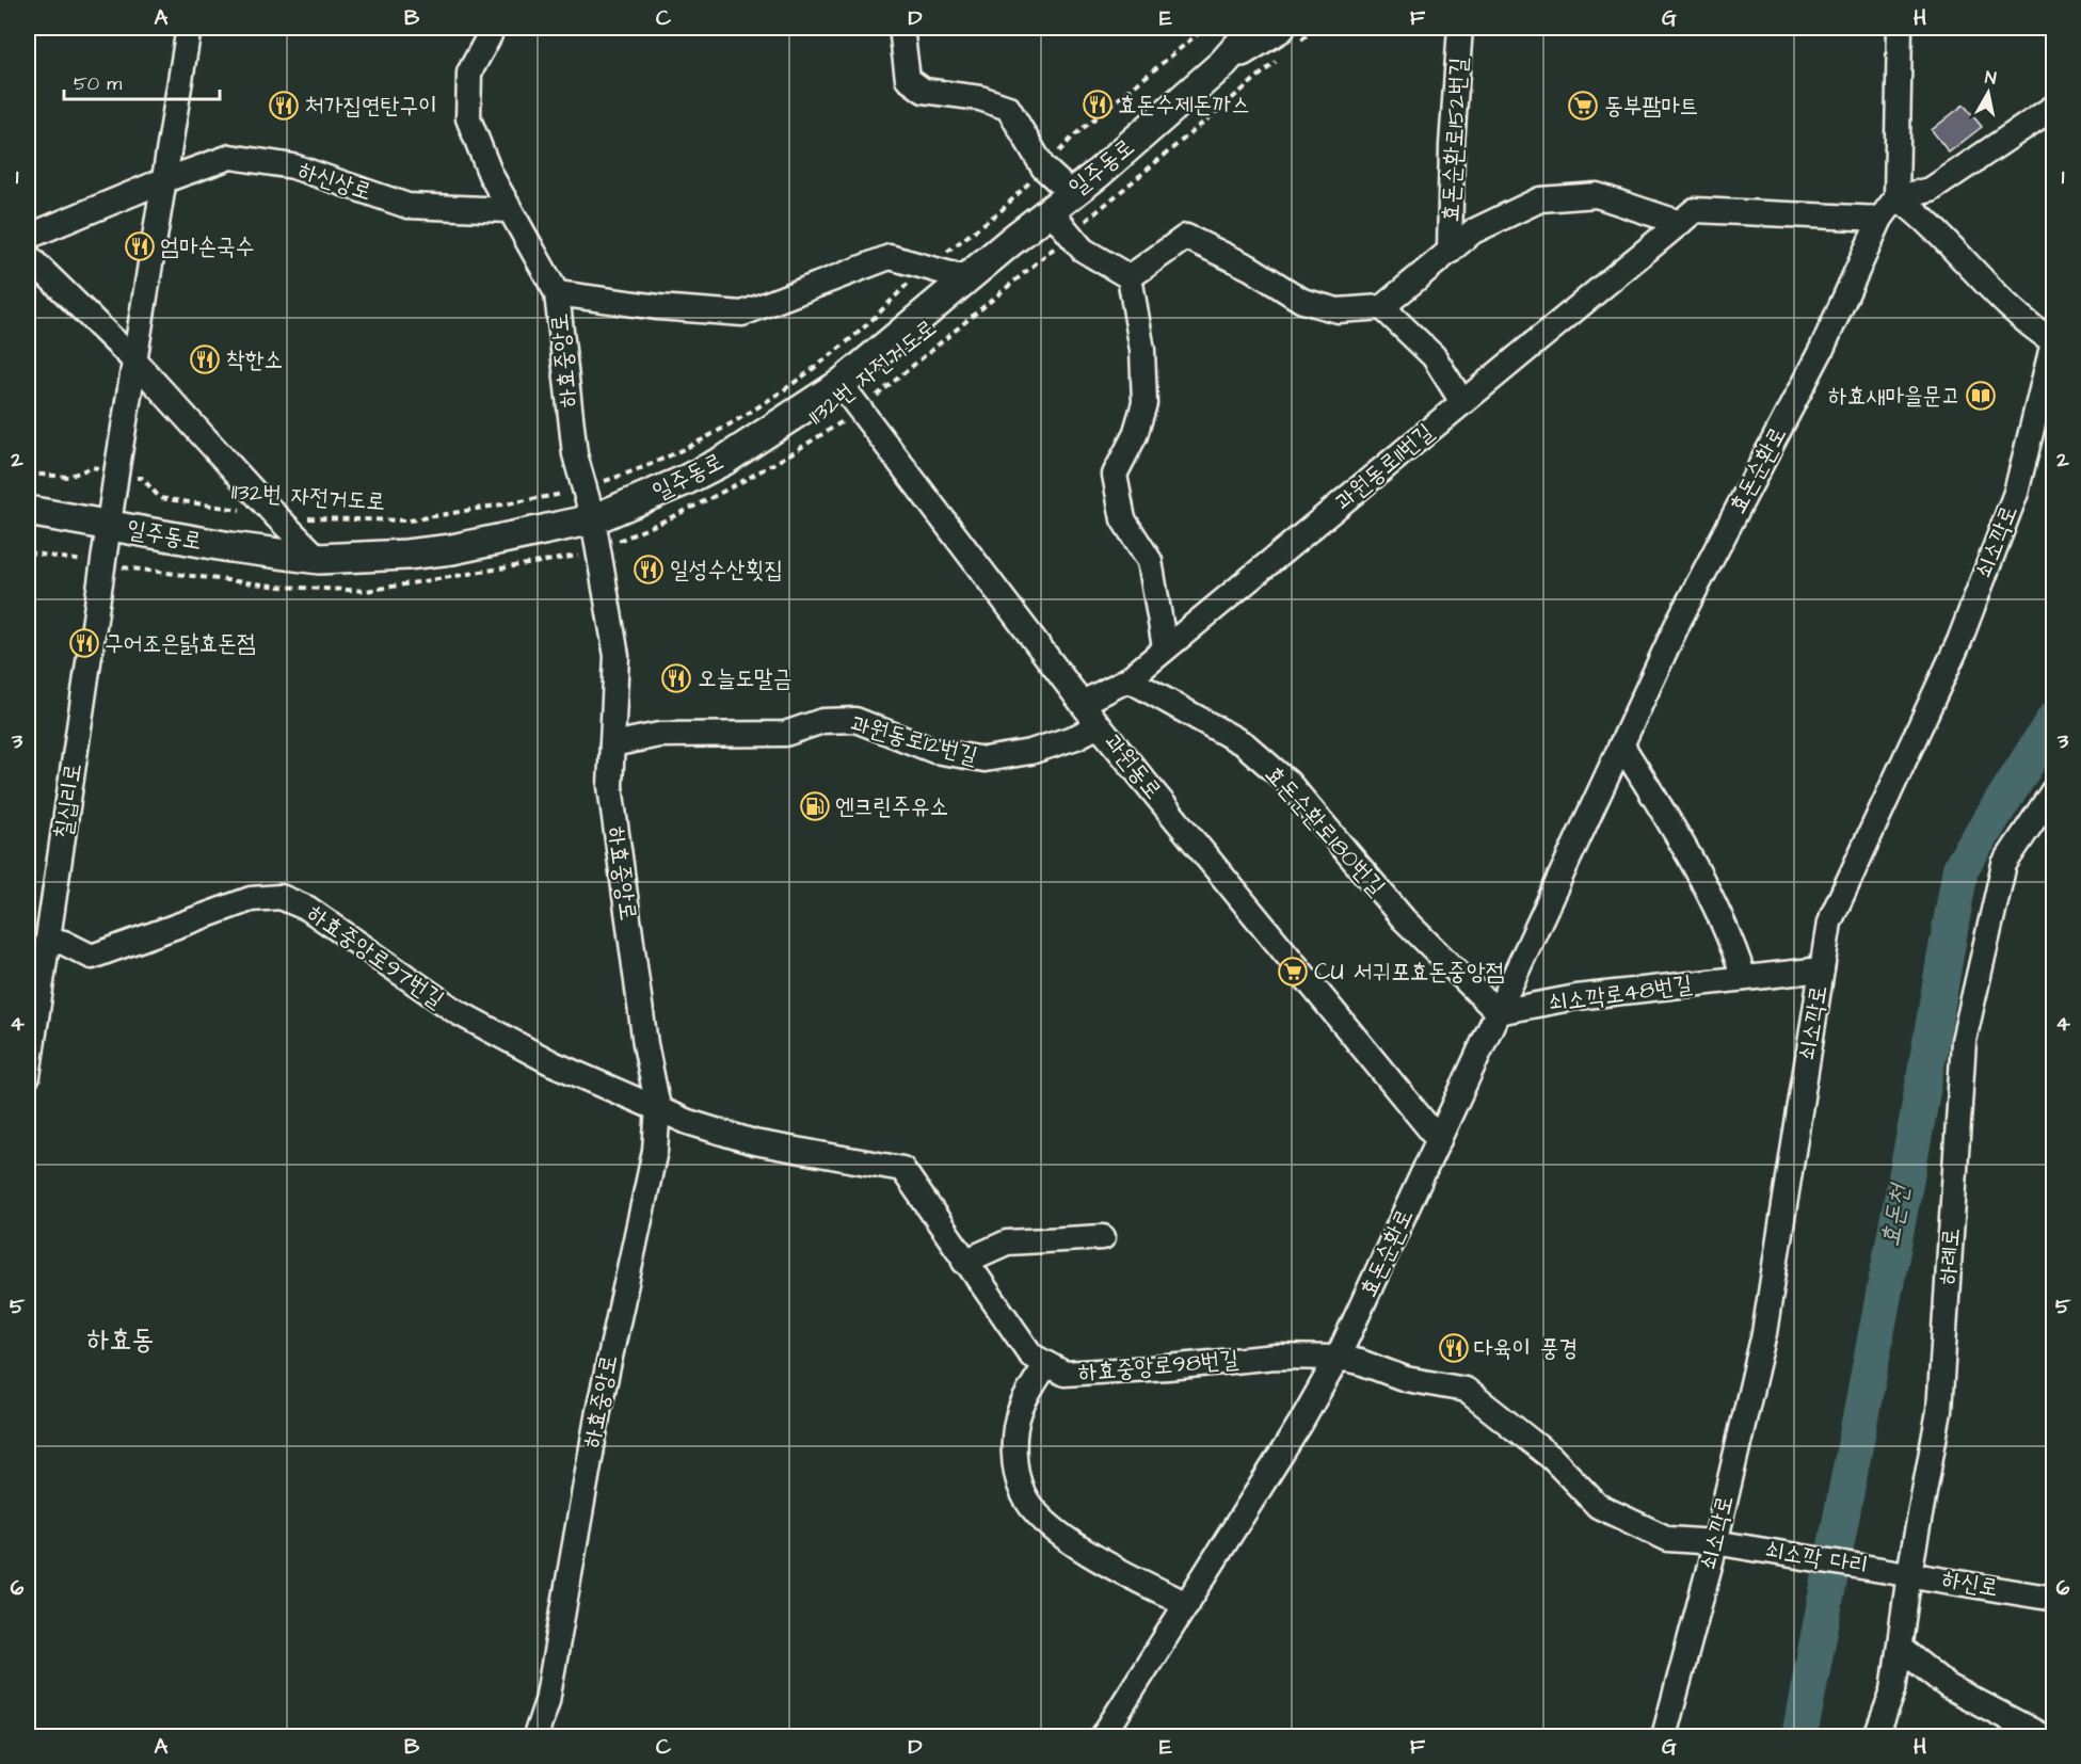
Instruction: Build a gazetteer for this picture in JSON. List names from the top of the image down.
{
  "streets": {
    "main road": ["일주동로"],
    "street": [
      "효돈순환로152번길",
      "하신상로",
      "하효중앙로",
      "과원동로11번길",
      "효돈순환로",
      "쇠소깍로",
      "과원동로12번길",
      "과원동로",
      "칠십리로",
      "효돈순환로180번길",
      "하효중앙로97번길",
      "쇠소깍로48번길",
      "하례로",
      "하효중앙로98번길",
      "쇠소깍 다리",
      "하신로"
    ],
    "path": ["1132번 자전거도로"]
  },
  "crossings": [
    ["효돈순환로152번길", "과원동로11번길"],
    ["일주동로", "하효중앙로"],
    ["일주동로", "과원동로"],
    ["일주동로", "칠십리로"],
    ["하신상로", "하효중앙로"],
    ["하효중앙로", "1132번 자전거도로"],
    ["하효중앙로", "과원동로12번길"],
    ["하효중앙로", "하효중앙로97번길"],
    ["하효중앙로", "하효중앙로98번길"],
    ["1132번 자전거도로", "과원동로"],
    ["1132번 자전거도로", "칠십리로"],
    ["과원동로11번길", "과원동로"],
    ["과원동로11번길", "효돈순환로180번길"],
    ["효돈순환로", "과원동로"],
    ["효돈순환로", "효돈순환로180번길"],
    ["효돈순환로", "쇠소깍로48번길"],
    ["효돈순환로", "하효중앙로98번길"],
    ["쇠소깍로", "쇠소깍로48번길"],
    ["쇠소깍로", "하효중앙로98번길"],
    ["쇠소깍로", "쇠소깍 다리"],
    ["과원동로12번길", "과원동로"],
    ["칠십리로", "하효중앙로97번길"],
    ["효돈순환로180번길", "쇠소깍로48번길"],
    ["하효중앙로97번길", "하효중앙로98번길"],
    ["하례로", "쇠소깍 다리"],
    ["하례로", "하신로"],
    ["하효중앙로98번길", "쇠소깍 다리"],
    ["쇠소깍 다리", "하신로"]
  ],
  "districts": ["하효동"],
  "water": ["효돈천"],
  "places": {
    "restaurant": [
      "효돈수제돈까스",
      "처가집연탄구이",
      "엄마손국수",
      "착한소",
      "일성수산횟집",
      "구어조은닭효돈점",
      "오늘도말금",
      "다육이 풍경"
    ],
    "supermarket": ["동부팜마트", "CU 서귀포효돈중앙점"],
    "library": ["하효새마을문고"],
    "fuel station": ["엔크린주유소"]
  },
  "scale_bar": "50 m",
  "north": "top",
  "grid": {
    "columns": [
      "A",
      "B",
      "C",
      "D",
      "E",
      "F",
      "G",
      "H"
    ],
    "rows": [
      "1",
      "2",
      "3",
      "4",
      "5",
      "6"
    ]
  }
}
